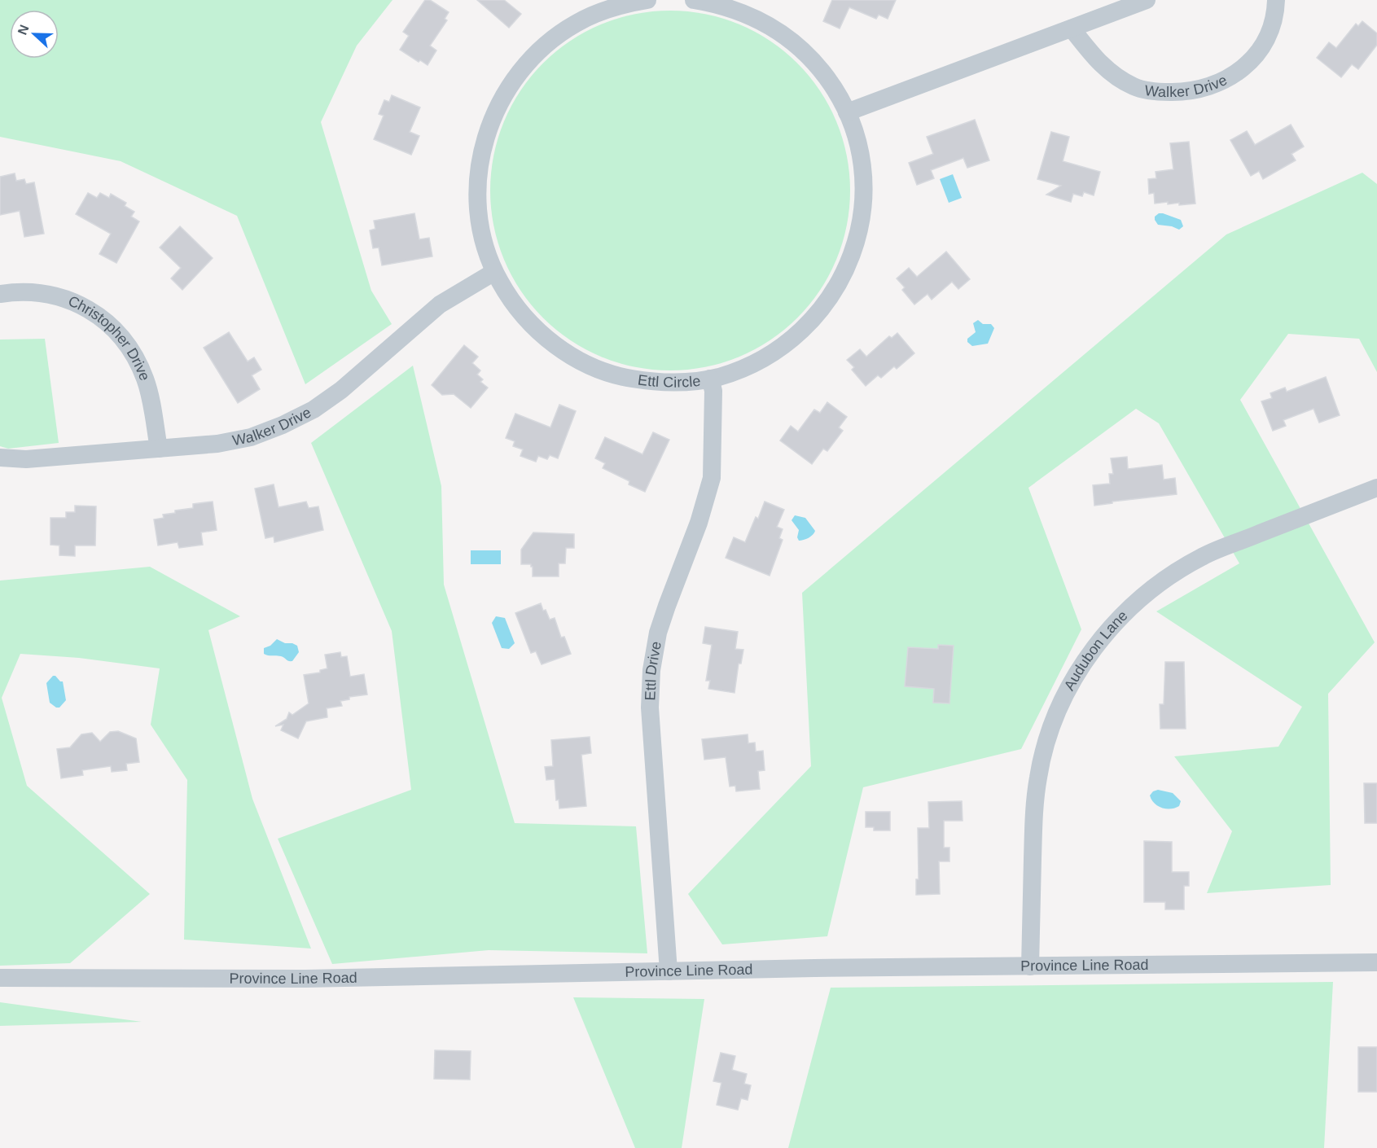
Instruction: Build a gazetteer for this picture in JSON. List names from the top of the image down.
{
  "streets": {
    "street": [
      "Walker Drive",
      "Christopher Drive",
      "Ettl Circle",
      "Audubon Lane",
      "Ettl Drive",
      "Province Line Road"
    ]
  },
  "crossings": [
    ["Walker Drive", "Christopher Drive"],
    ["Walker Drive", "Ettl Circle"],
    ["Ettl Circle", "Ettl Drive"],
    ["Audubon Lane", "Province Line Road"],
    ["Ettl Drive", "Province Line Road"]
  ],
  "north": "left"
}
